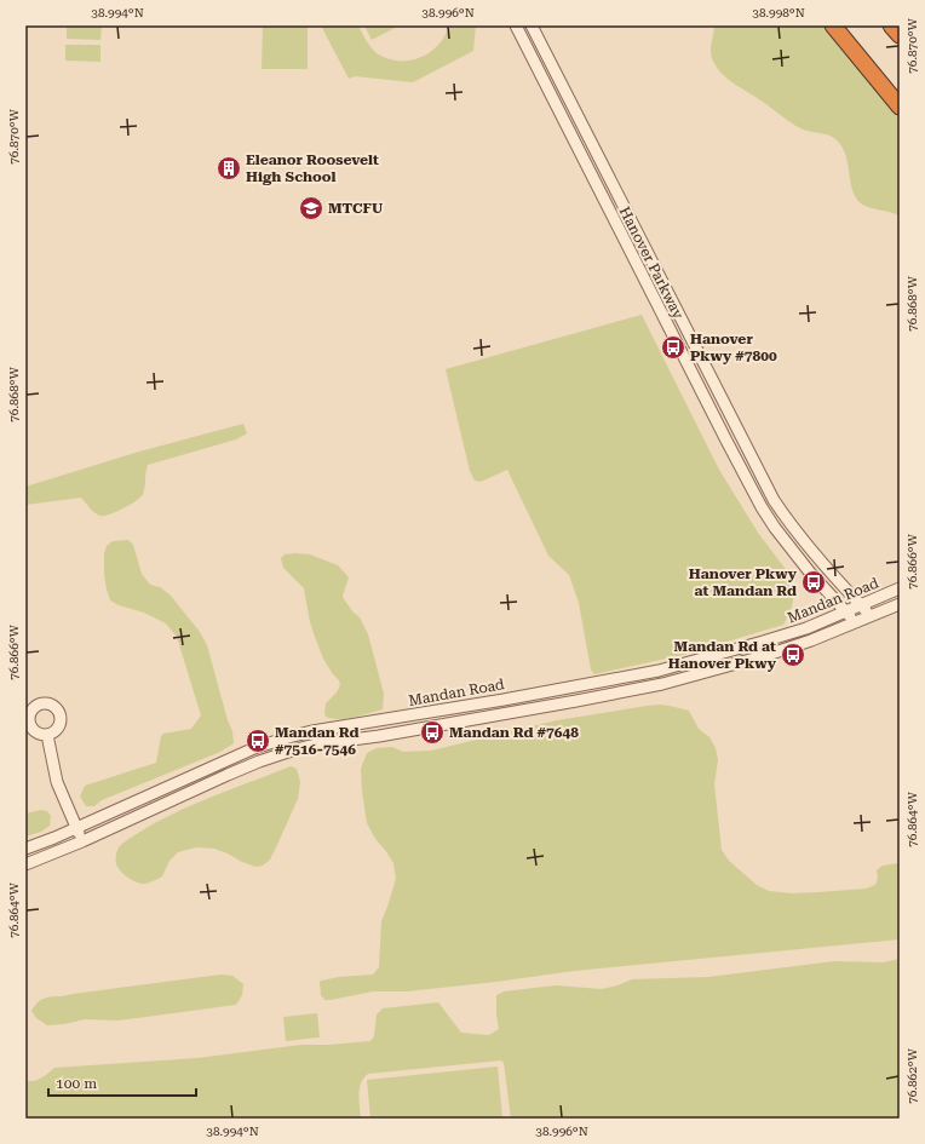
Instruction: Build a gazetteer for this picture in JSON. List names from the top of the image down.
{
  "streets": {
    "street": ["Hanover Parkway", "Mandan Road"]
  },
  "crossings": [
    ["Hanover Parkway", "Mandan Road"]
  ],
  "places": {
    "building": ["Eleanor Roosevelt High School"],
    "school or university": ["MTCFU"],
    "bus stop": [
      "Hanover Pkwy #7800",
      "Hanover Pkwy at Mandan Rd",
      "Mandan Rd at Hanover Pkwy",
      "Mandan Rd #7648",
      "Mandan Rd #7516-7546"
    ]
  },
  "scale_bar": "100 m",
  "coordinates": [
    "38.994°N",
    "38.996°N",
    "38.998°N",
    "76.870°W",
    "76.868°W",
    "76.866°W",
    "76.864°W",
    "76.862°W"
  ]
}
